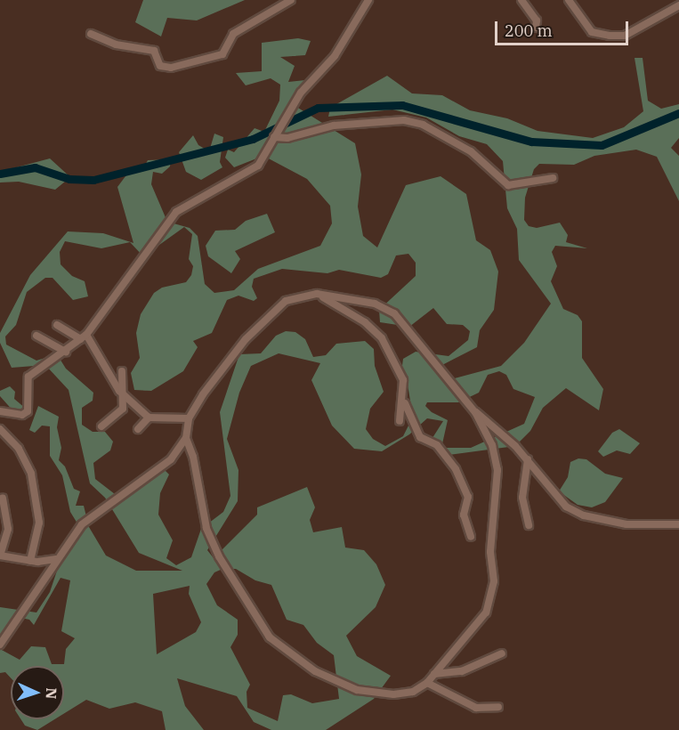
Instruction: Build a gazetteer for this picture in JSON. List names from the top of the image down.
{
  "scale_bar": "200 m",
  "north": "right"
}
